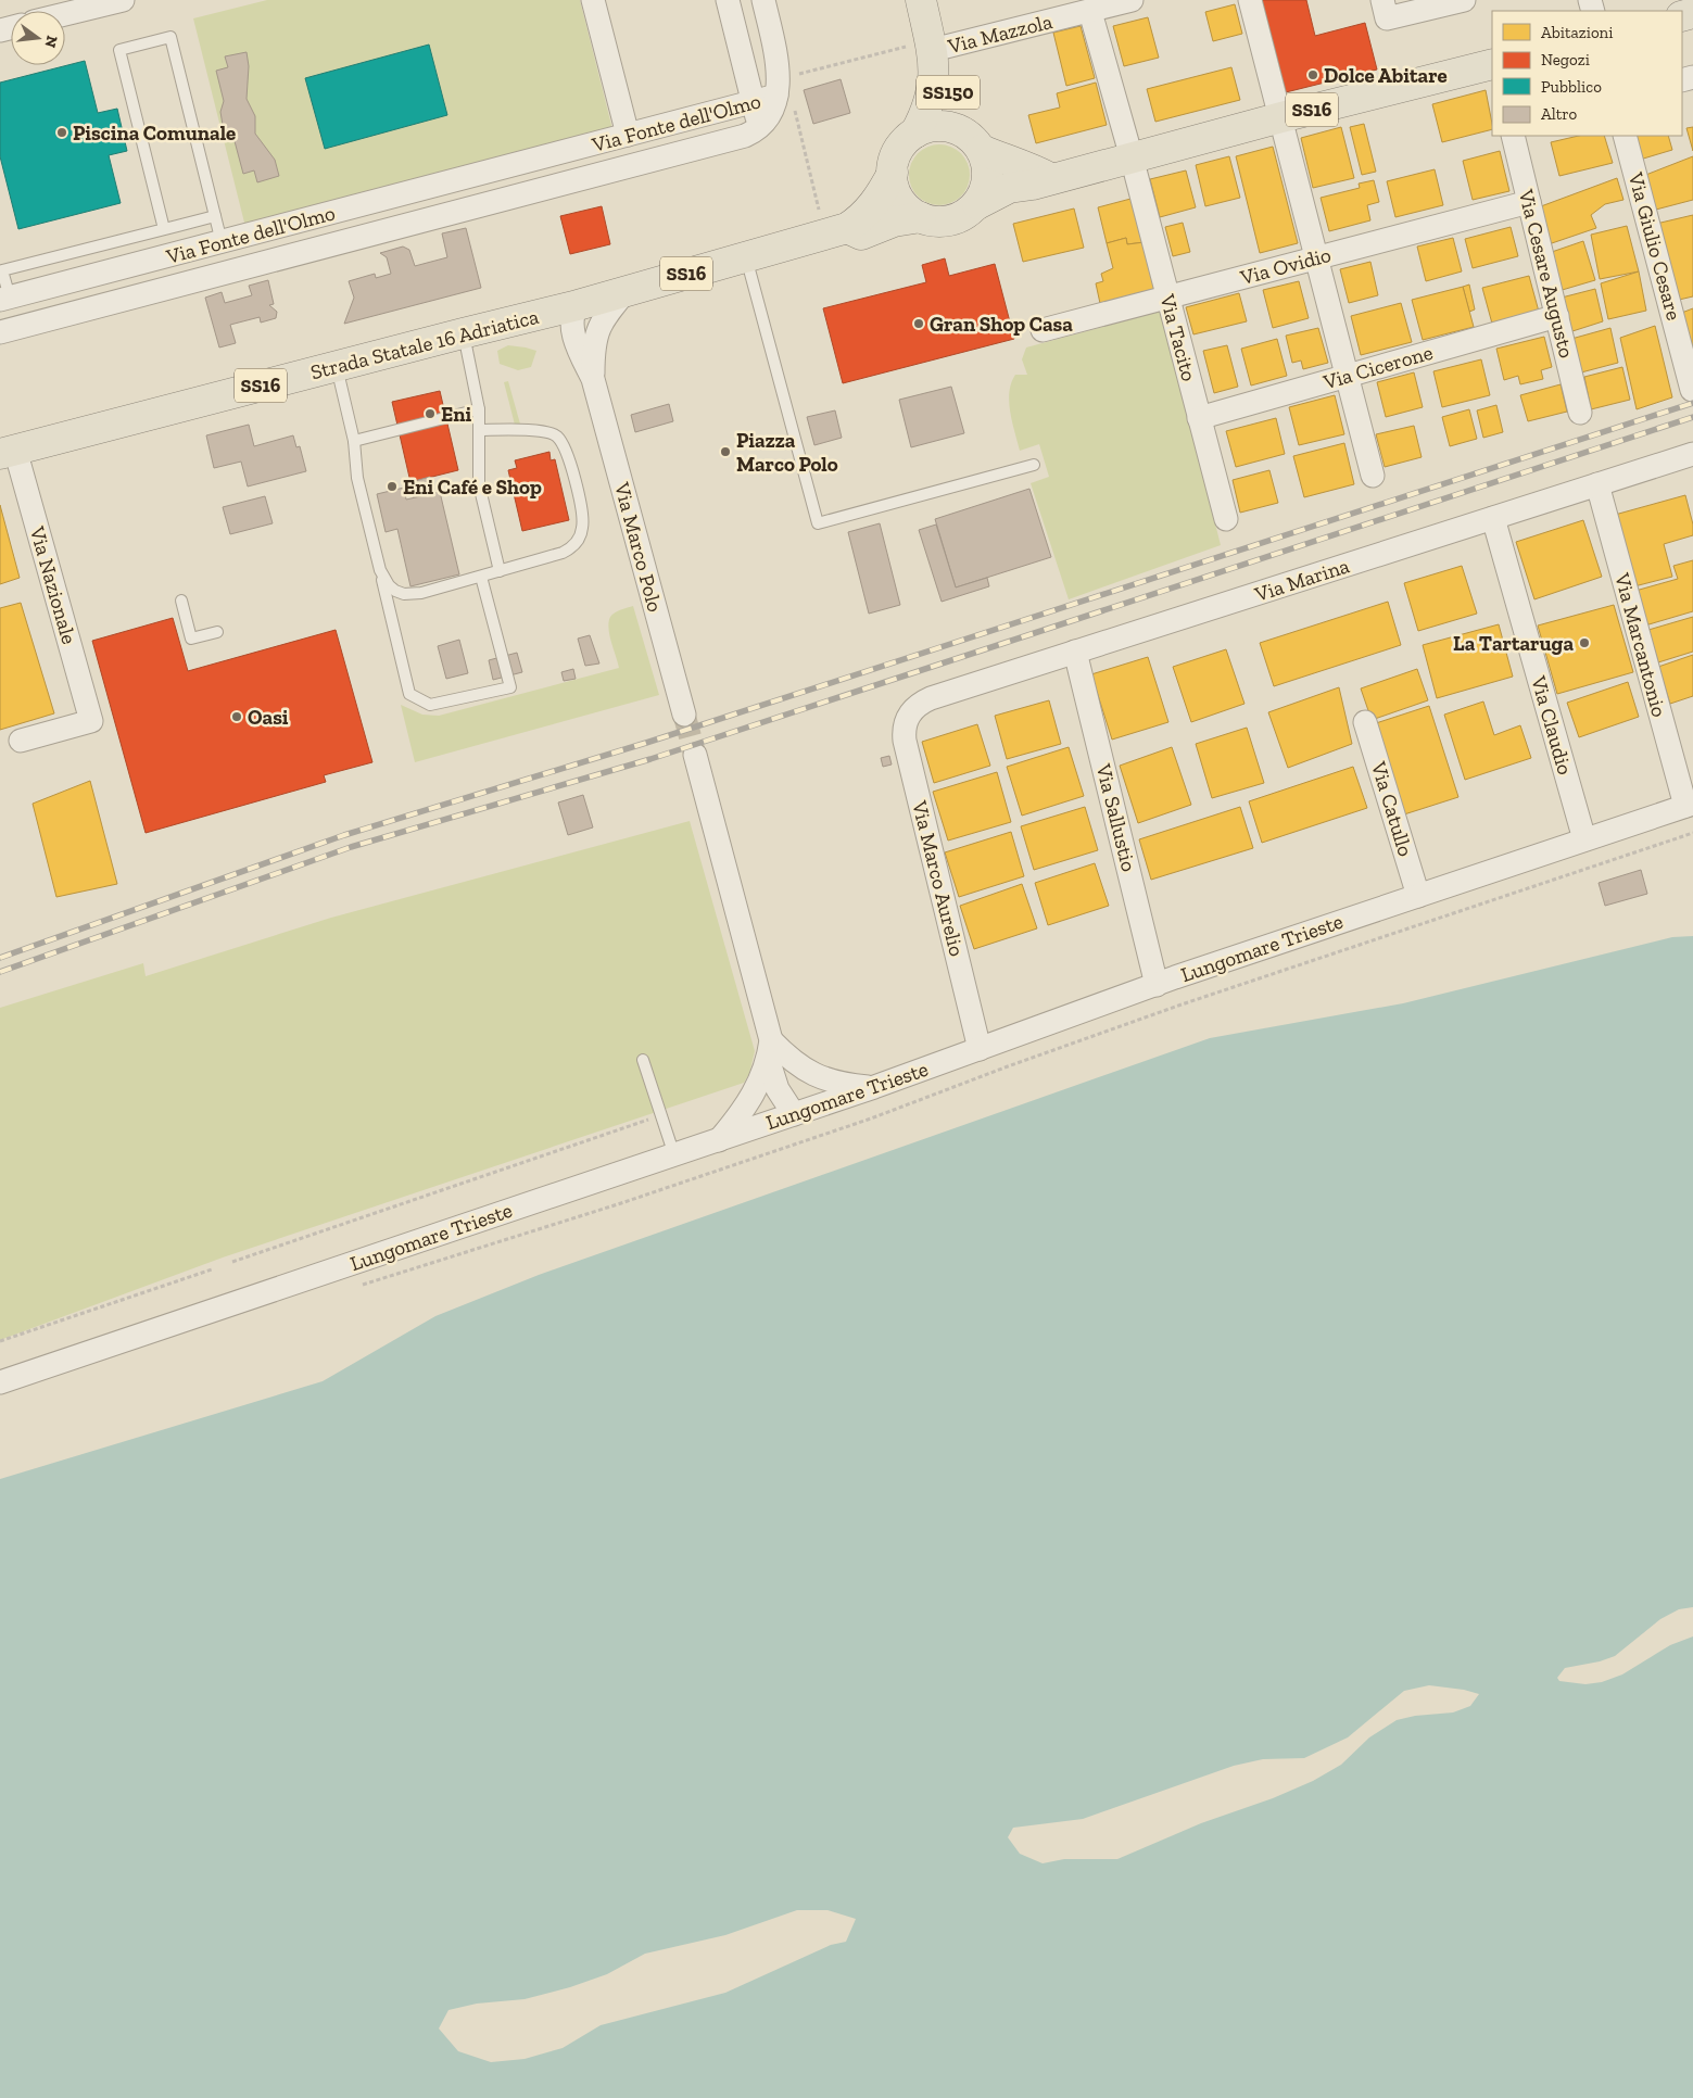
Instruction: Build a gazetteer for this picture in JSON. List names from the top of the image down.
{
  "streets": {
    "main road": ["SS150", "SS16", "Strada Statale 16 Adriatica"],
    "street": [
      "Via Mazzola",
      "Via Fonte dell'Olmo",
      "Via Giulio Cesare",
      "Via Ovidio",
      "Via Cesare Augusto",
      "Via Tacito",
      "Via Cicerone",
      "Via Marco Polo",
      "Via Marina",
      "Via Nazionale",
      "Via Marcantonio",
      "Via Claudio",
      "Via Catullo",
      "Via Sallustio",
      "Via Marco Aurelio",
      "Lungomare Trieste"
    ]
  },
  "crossings": [
    ["Via Mazzola", "SS150"],
    ["Via Mazzola", "Via Tacito"],
    ["SS150", "SS16"],
    ["SS150", "Strada Statale 16 Adriatica"],
    ["SS16", "Via Tacito"],
    ["SS16", "Strada Statale 16 Adriatica"],
    ["Via Ovidio", "Via Cesare Augusto"],
    ["Via Ovidio", "Via Tacito"],
    ["Via Cesare Augusto", "Via Cicerone"],
    ["Via Tacito", "Via Cicerone"],
    ["Strada Statale 16 Adriatica", "Via Marco Polo"],
    ["Strada Statale 16 Adriatica", "Via Nazionale"],
    ["Via Marina", "Via Marcantonio"],
    ["Via Marina", "Via Claudio"],
    ["Via Marina", "Via Sallustio"],
    ["Via Marina", "Via Marco Aurelio"],
    ["Via Marcantonio", "Lungomare Trieste"],
    ["Via Claudio", "Lungomare Trieste"],
    ["Via Catullo", "Lungomare Trieste"],
    ["Via Sallustio", "Lungomare Trieste"],
    ["Via Marco Aurelio", "Lungomare Trieste"]
  ],
  "places": [
    "Dolce Abitare",
    "Piscina Comunale",
    "Gran Shop Casa",
    "Eni",
    "Piazza Marco Polo",
    "Eni Café e Shop",
    "La Tartaruga",
    "Oasi"
  ],
  "legend": [
    "Abitazioni",
    "Negozi",
    "Pubblico",
    "Altro"
  ],
  "north": "right"
}
